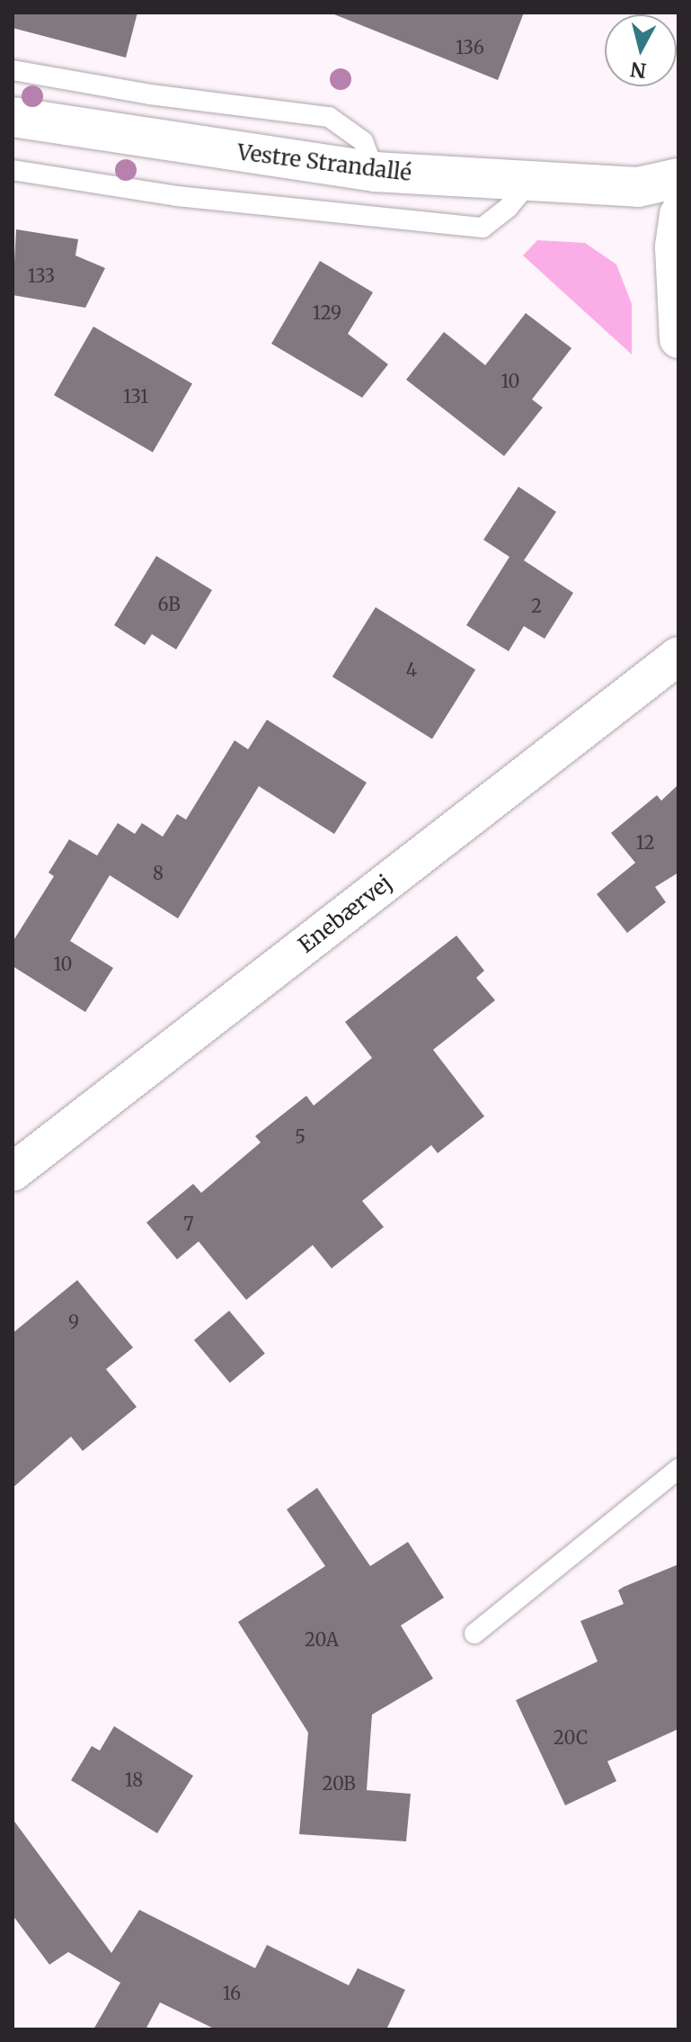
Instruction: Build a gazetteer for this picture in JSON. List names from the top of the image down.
{
  "streets": {
    "street": ["Vestre Strandallé", "Enebærvej"]
  },
  "house_numbers": [
    "136",
    "133",
    "129",
    "10",
    "131",
    "6B",
    "2",
    "4",
    "12",
    "8",
    "10",
    "5",
    "7",
    "9",
    "20A",
    "20C",
    "18",
    "20B",
    "16"
  ],
  "north": "bottom"
}
